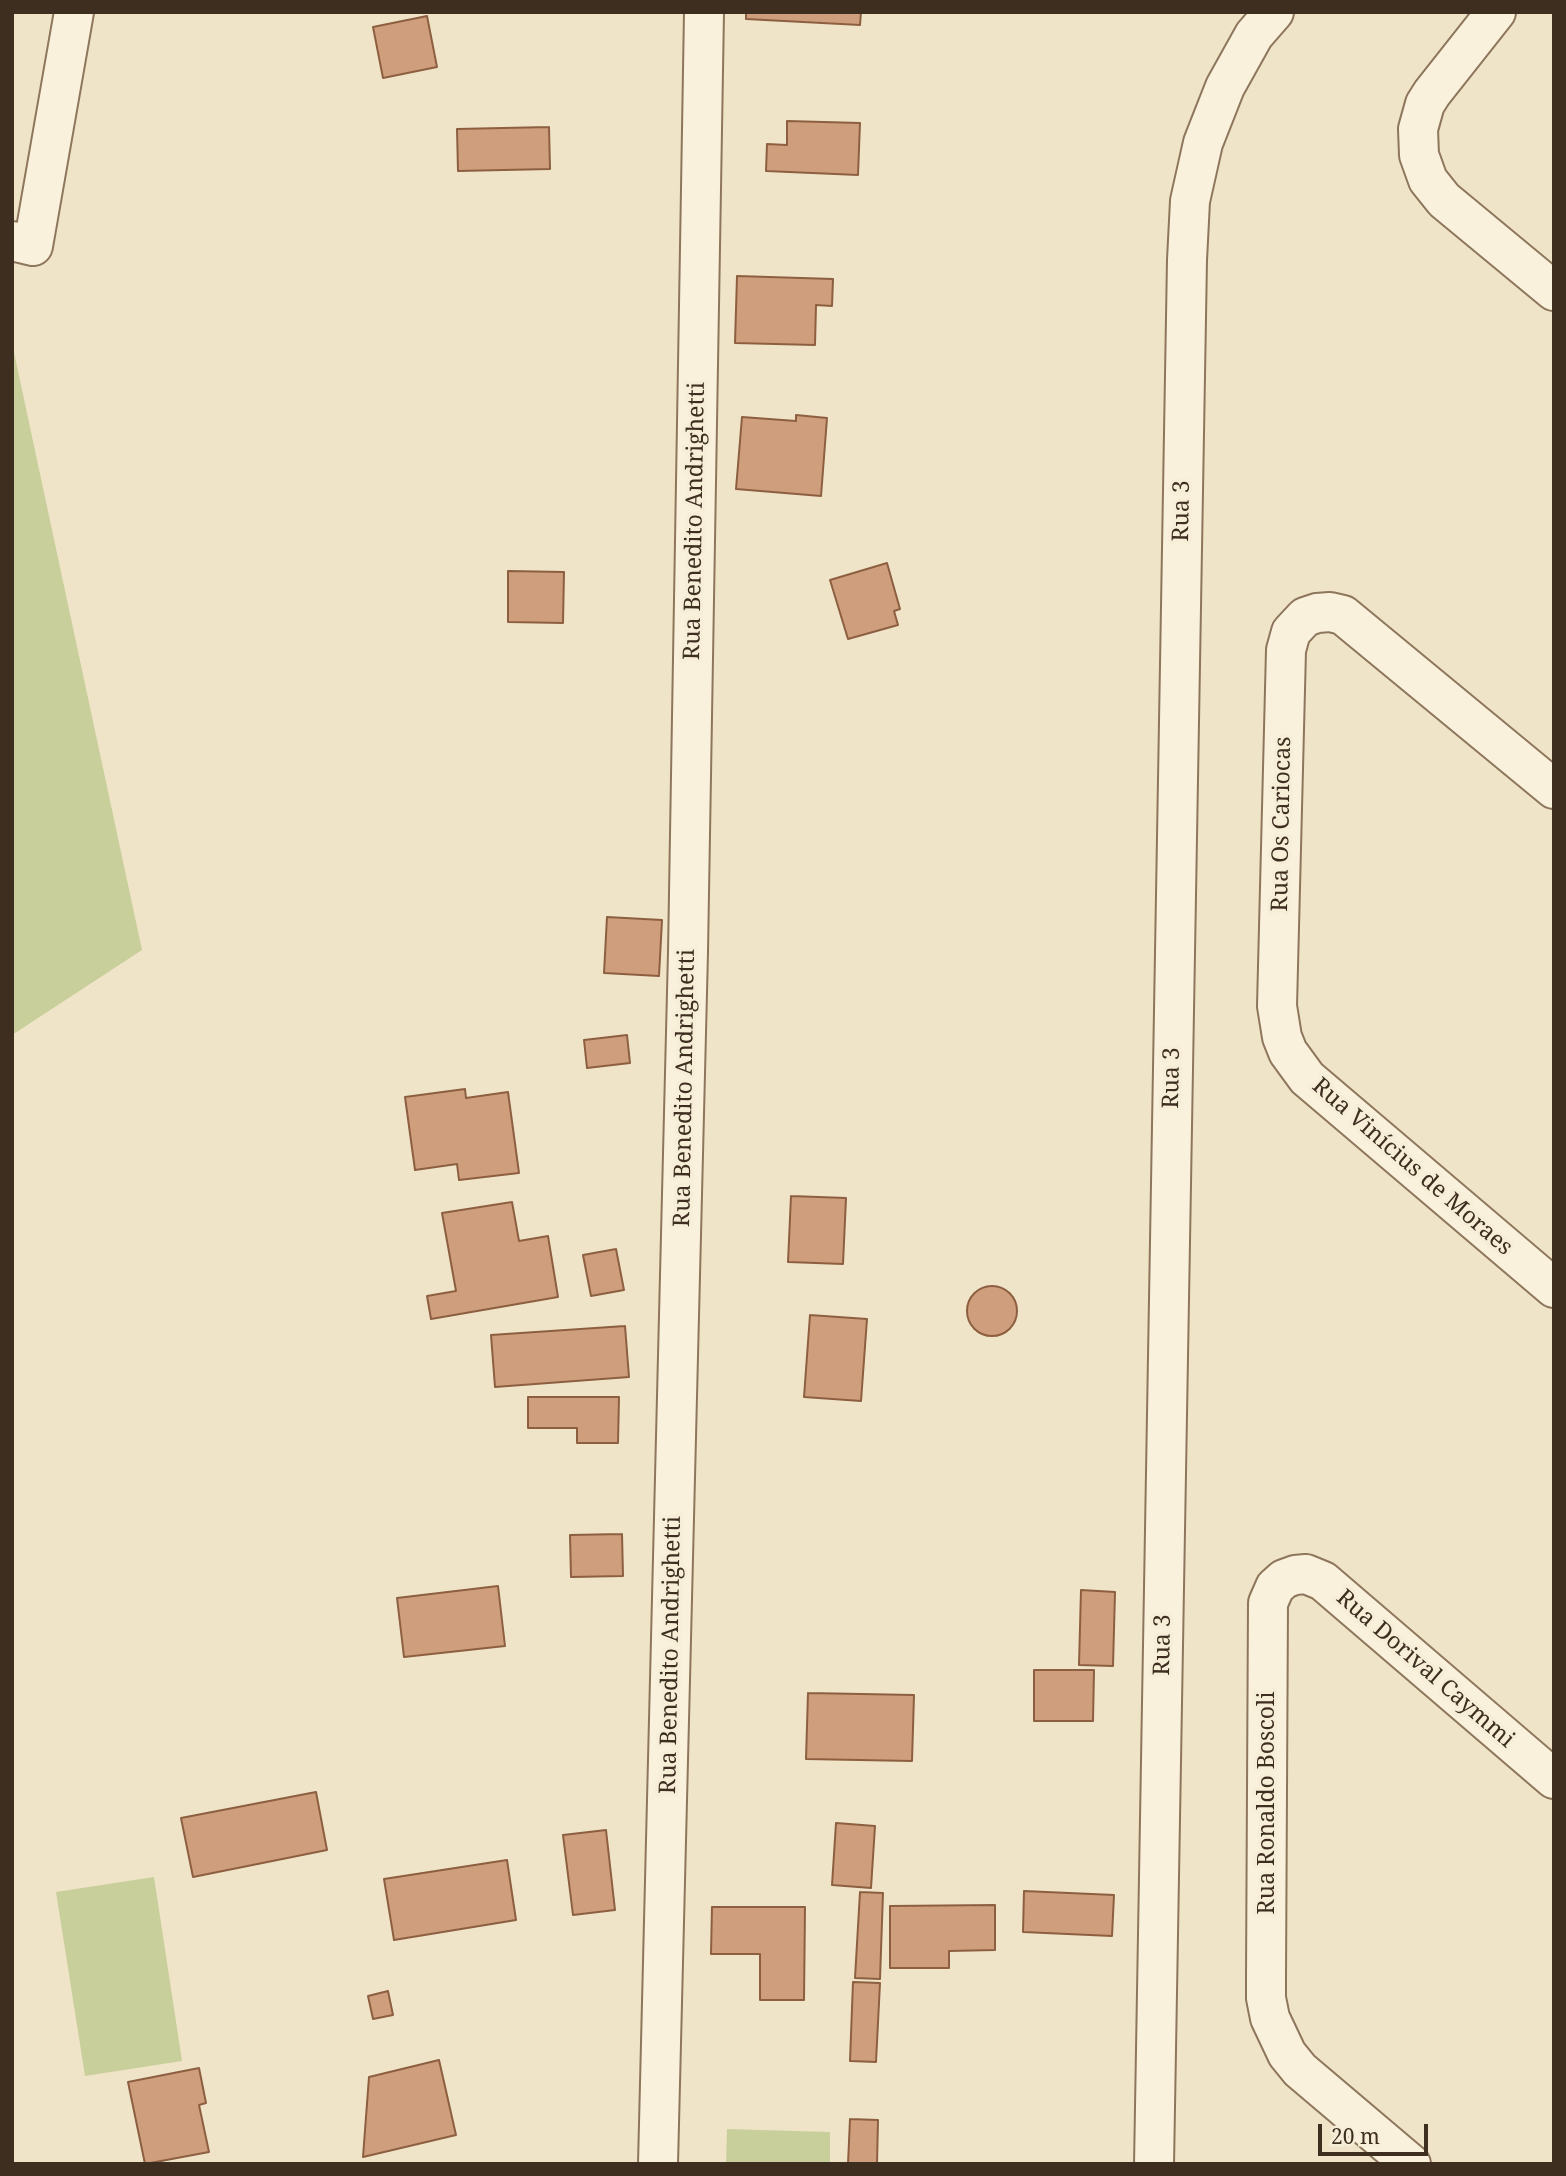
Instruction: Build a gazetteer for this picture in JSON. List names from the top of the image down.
{
  "streets": {
    "street": [
      "Rua 3",
      "Rua Benedito Andrighetti",
      "Rua Os Cariocas",
      "Rua Vinícius de Moraes",
      "Rua Dorival Caymmi",
      "Rua Ronaldo Boscoli"
    ]
  },
  "crossings": [
    ["Rua Os Cariocas", "Rua Vinícius de Moraes"],
    ["Rua Dorival Caymmi", "Rua Ronaldo Boscoli"]
  ],
  "scale_bar": "20 m"
}
